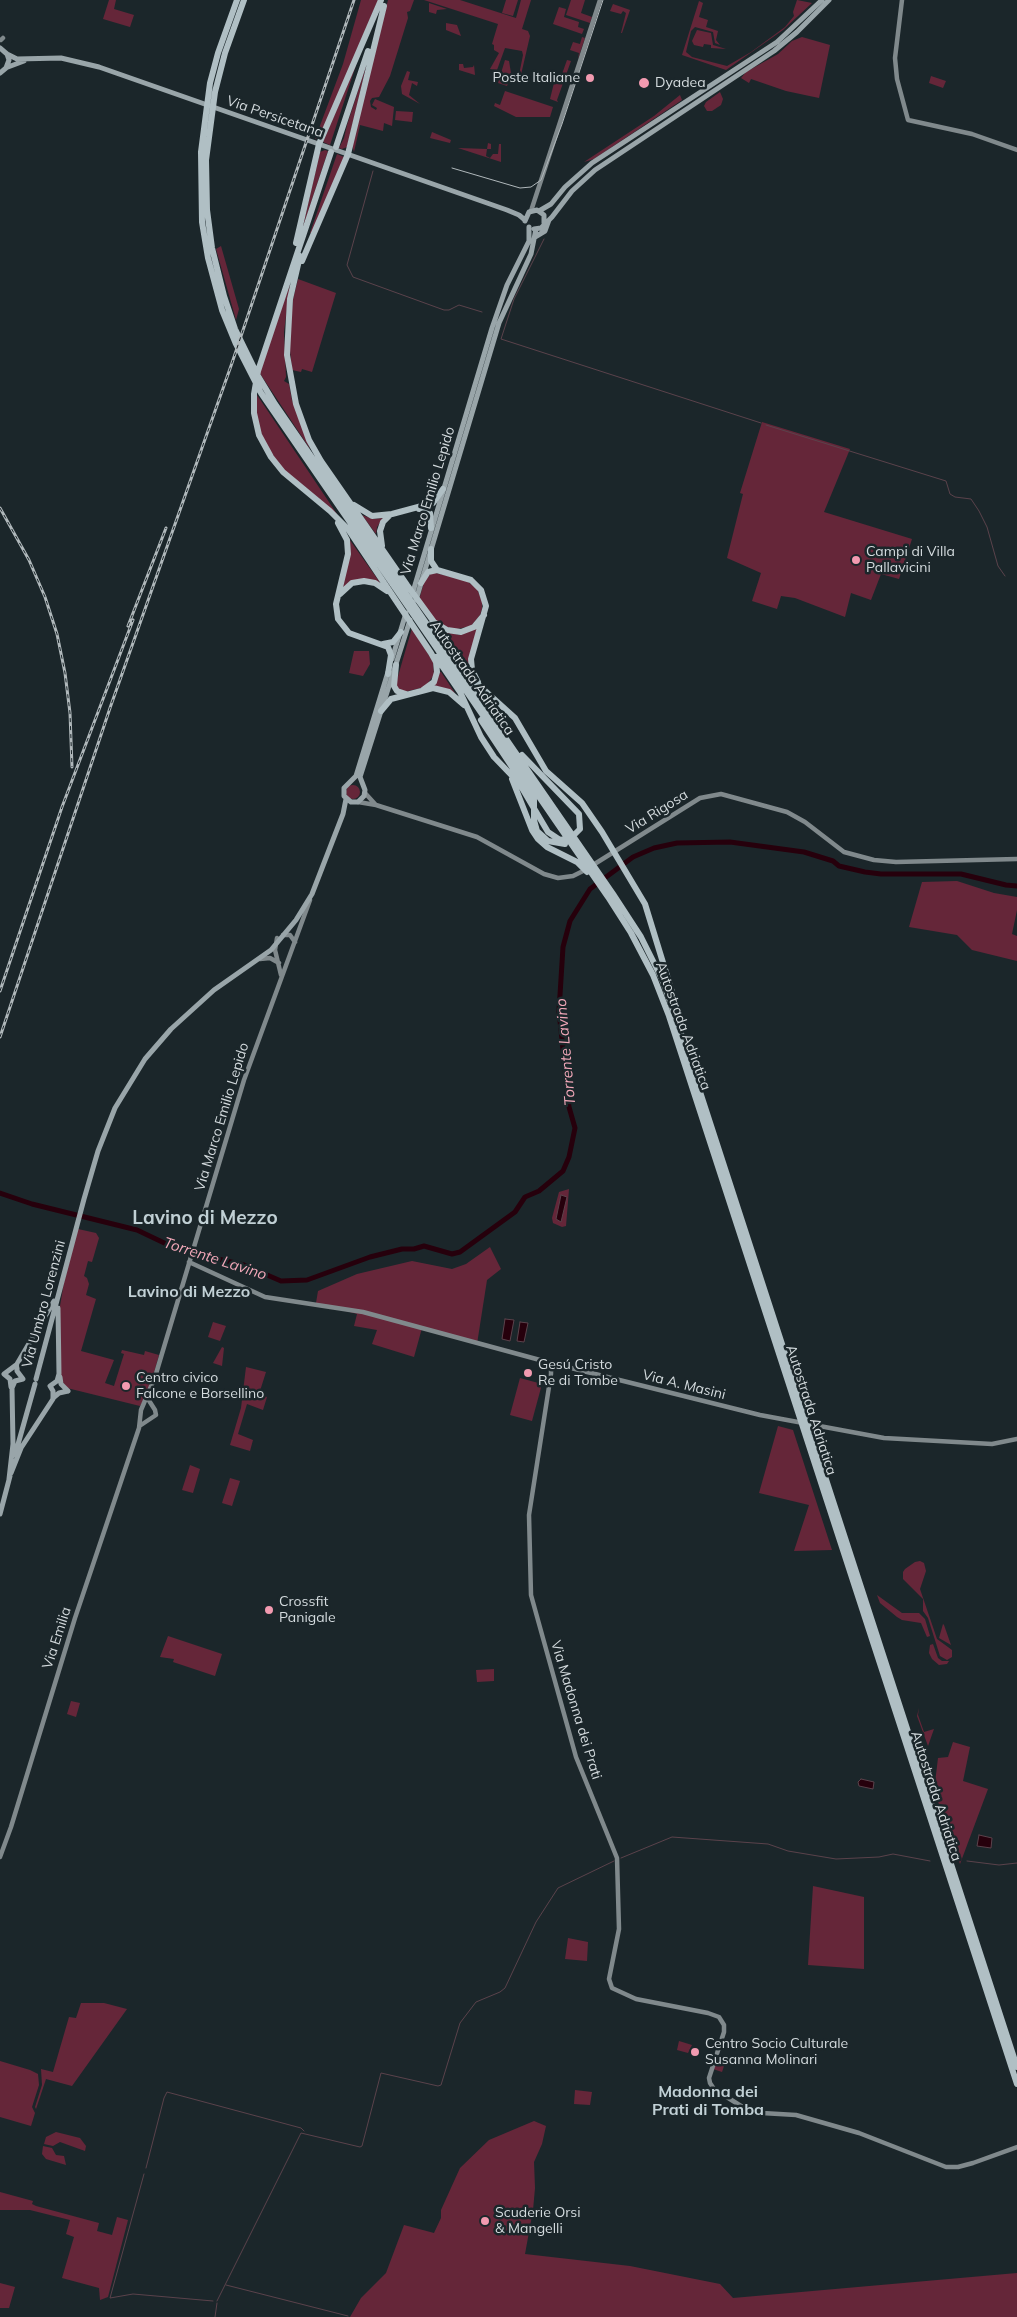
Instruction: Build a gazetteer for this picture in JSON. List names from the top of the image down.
{
  "streets": {
    "highway": ["Autostrada Adriatica"],
    "main road": ["Via Persicetana", "Via Marco Emilio Lepido", "Via Umbro Lorenzini"],
    "street": [
      "Via Rigosa",
      "Via A. Masini",
      "Via Emilia",
      "Via Madonna dei Prati"
    ]
  },
  "crossings": [
    ["Via Persicetana", "Via Marco Emilio Lepido"],
    ["Via Marco Emilio Lepido", "Via Rigosa"],
    ["Via Marco Emilio Lepido", "Via A. Masini"],
    ["Via Marco Emilio Lepido", "Via Emilia"],
    ["Via A. Masini", "Via Emilia"],
    ["Via A. Masini", "Via Madonna dei Prati"]
  ],
  "districts": ["Lavino di Mezzo", "Lavino di Mezzo", "Madonna dei Prati di Tomba"],
  "water": ["Torrente Lavino"],
  "places": [
    "Poste Italiane",
    "Dyadea",
    "Campi di Villa Pallavicini",
    "Gesú Cristo Re di Tombe",
    "Centro civico Falcone e Borsellino",
    "Crossfit Panigale",
    "Centro Socio Culturale Susanna Molinari",
    "Scuderie Orsi & Mangelli"
  ]
}
